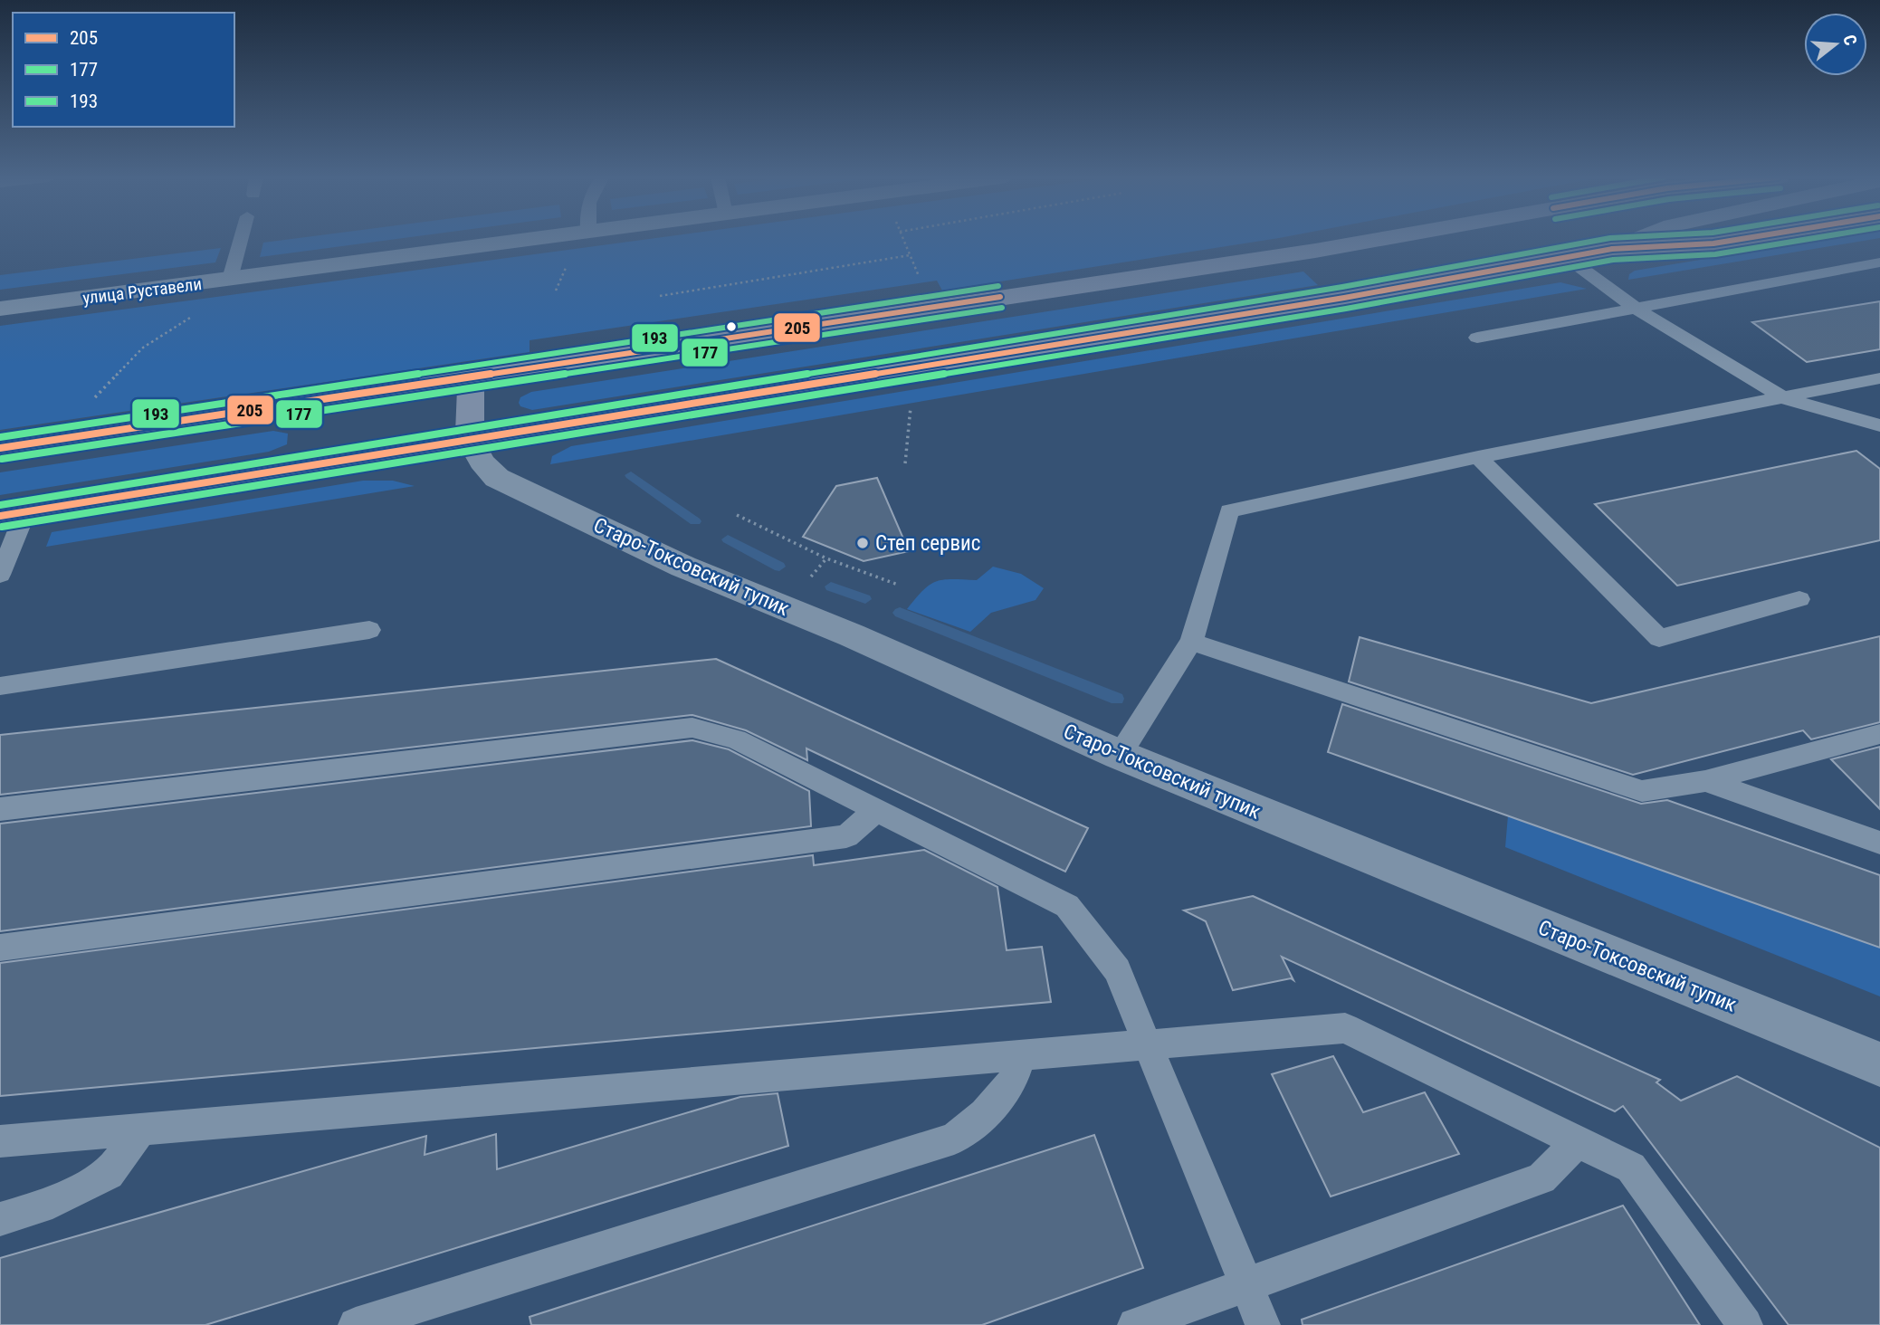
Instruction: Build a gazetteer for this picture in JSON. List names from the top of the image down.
{
  "streets": {
    "street": ["улица Руставели", "Старо-Токсовский тупик"]
  },
  "places": ["Степ сервис"],
  "lines": ["transit line 205", "transit line 177", "transit line 193"],
  "legend": ["205", "177", "193"],
  "north": "right"
}
